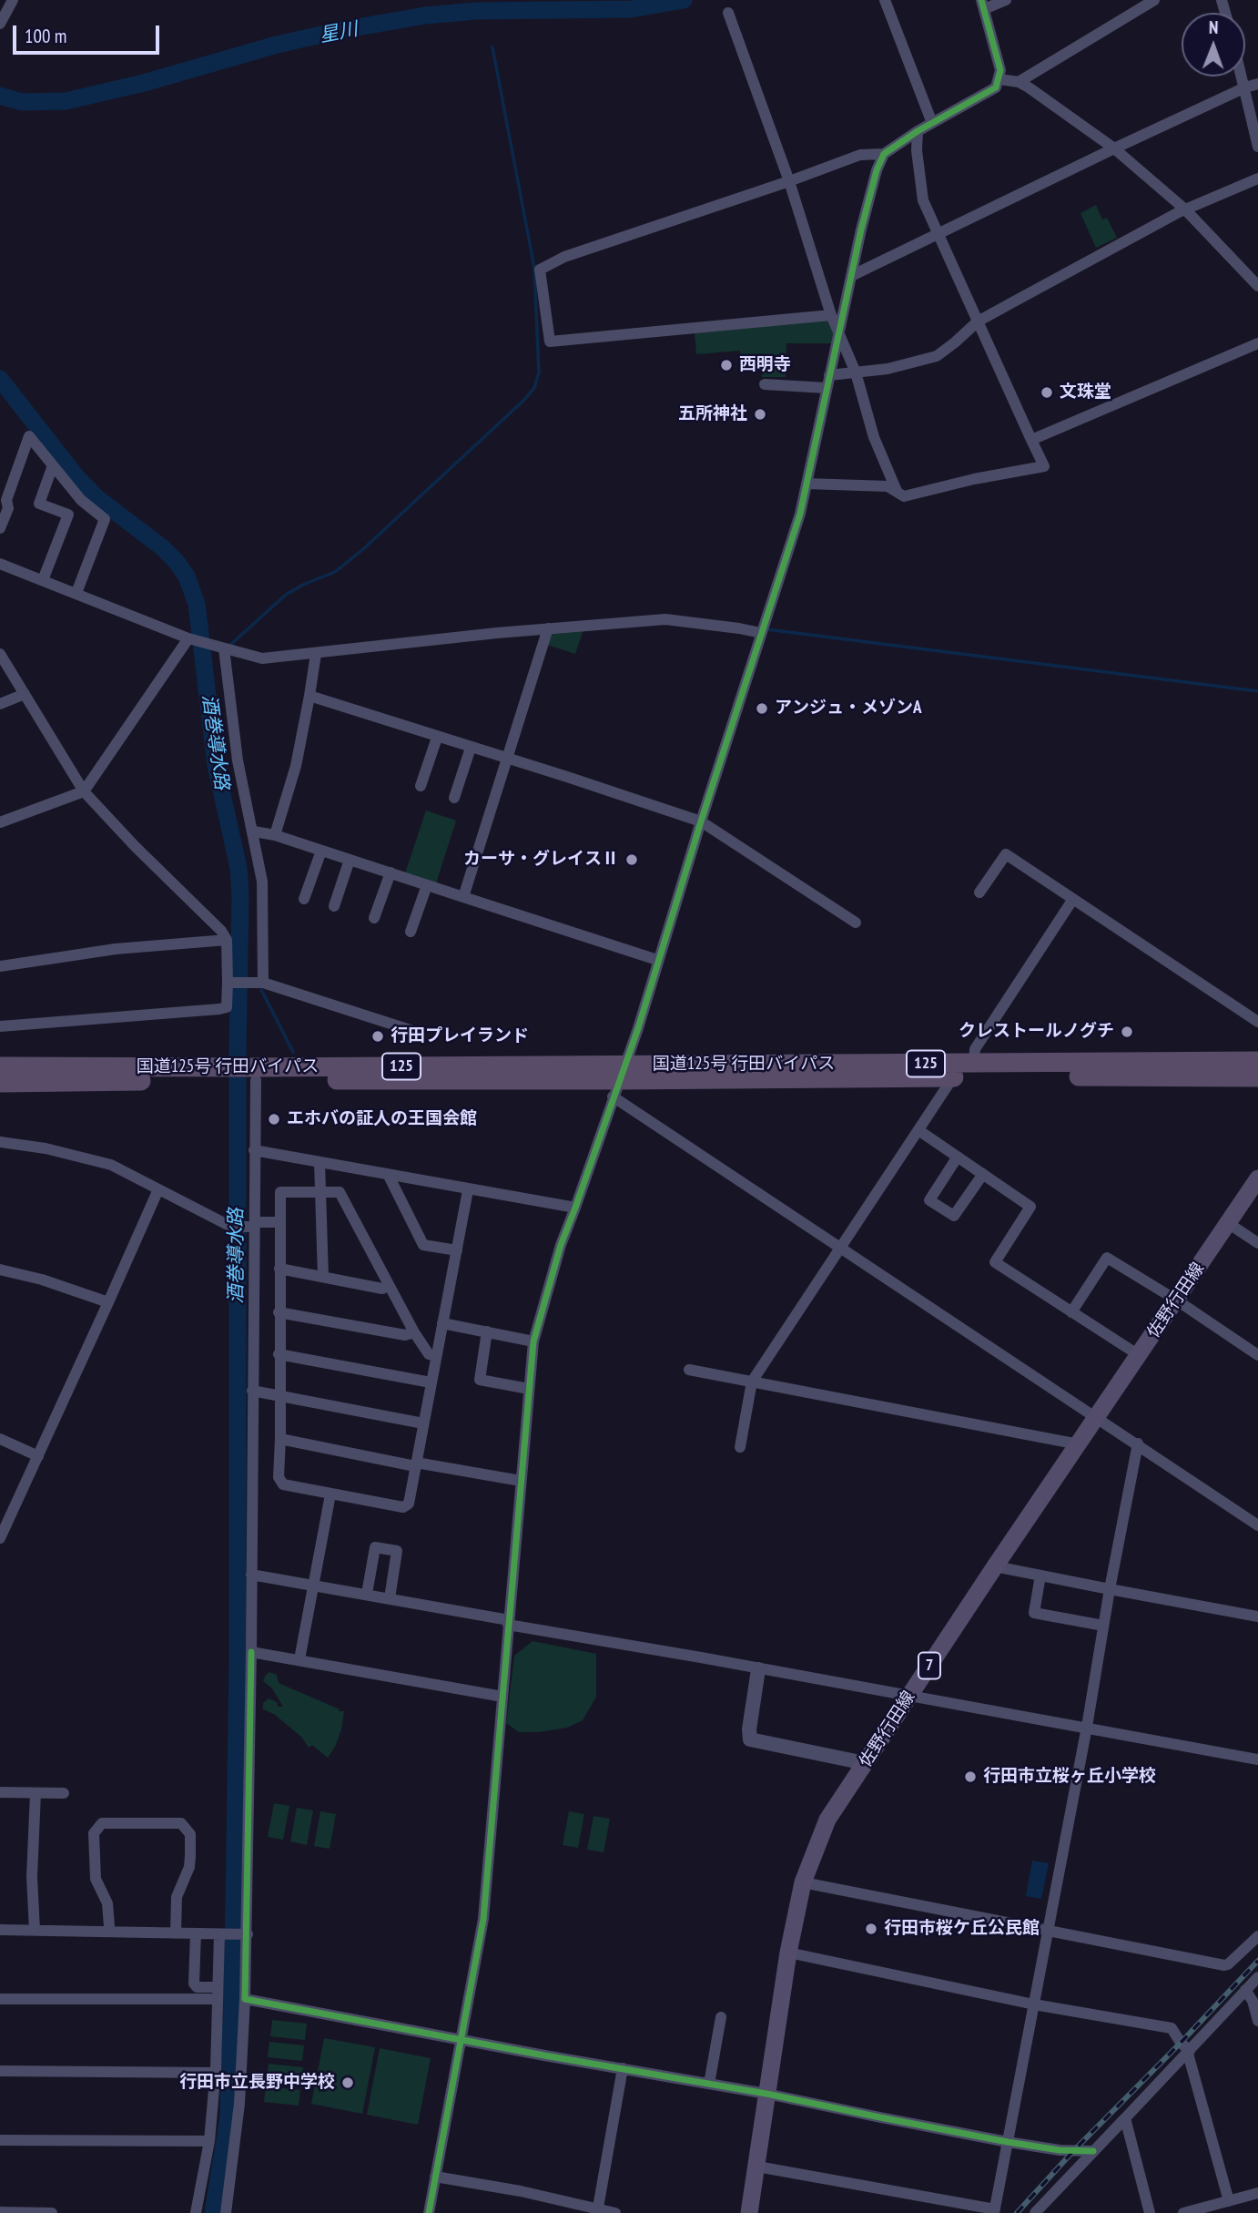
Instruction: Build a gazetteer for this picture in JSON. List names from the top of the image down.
{
  "streets": {
    "highway": ["125", "国道125号 行田バイパス"],
    "main road": ["佐野行田線", "7"]
  },
  "water": ["星川", "酒巻導水路"],
  "places": [
    "西明寺",
    "文珠堂",
    "五所神社",
    "アンジュ・メゾンA",
    "カーサ・グレイスⅡ",
    "クレストールノグチ",
    "行田プレイランド",
    "エホバの証人の王国会館",
    "行田市立桜ヶ丘小学校",
    "行田市桜ケ丘公民館",
    "行田市立長野中学校"
  ],
  "scale_bar": "100 m",
  "north": "top"
}
